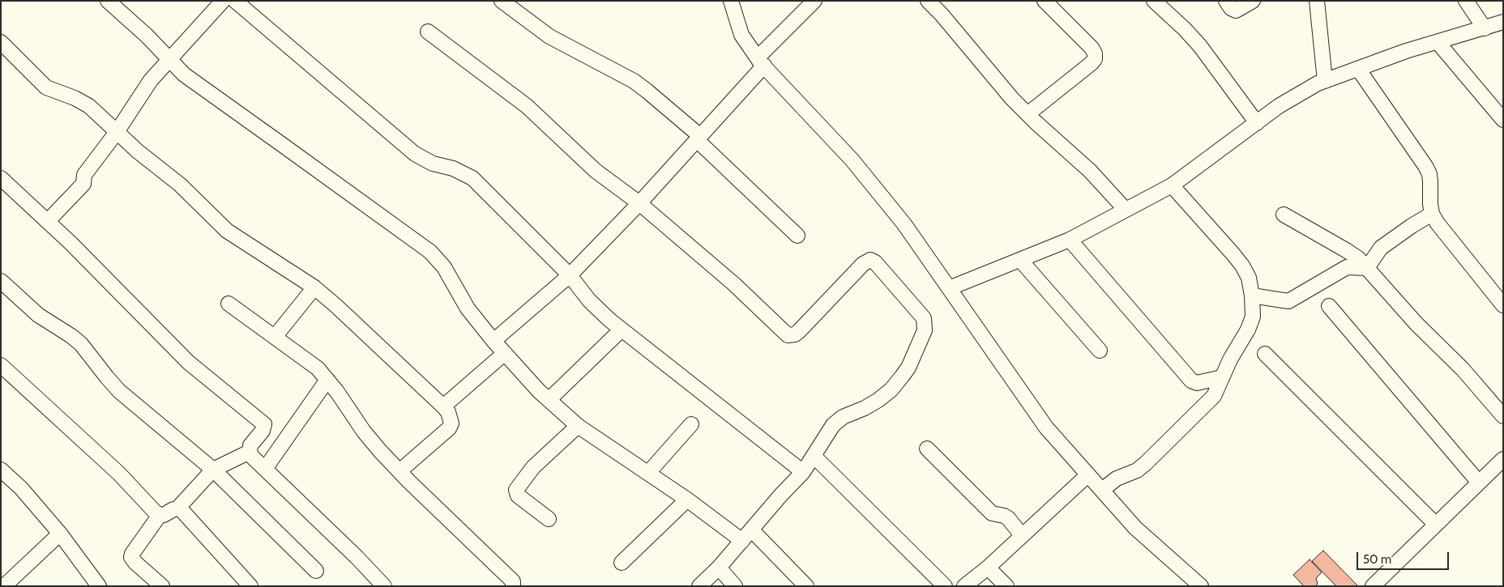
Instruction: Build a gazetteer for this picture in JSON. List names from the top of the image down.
{
  "scale_bar": "50 m"
}
